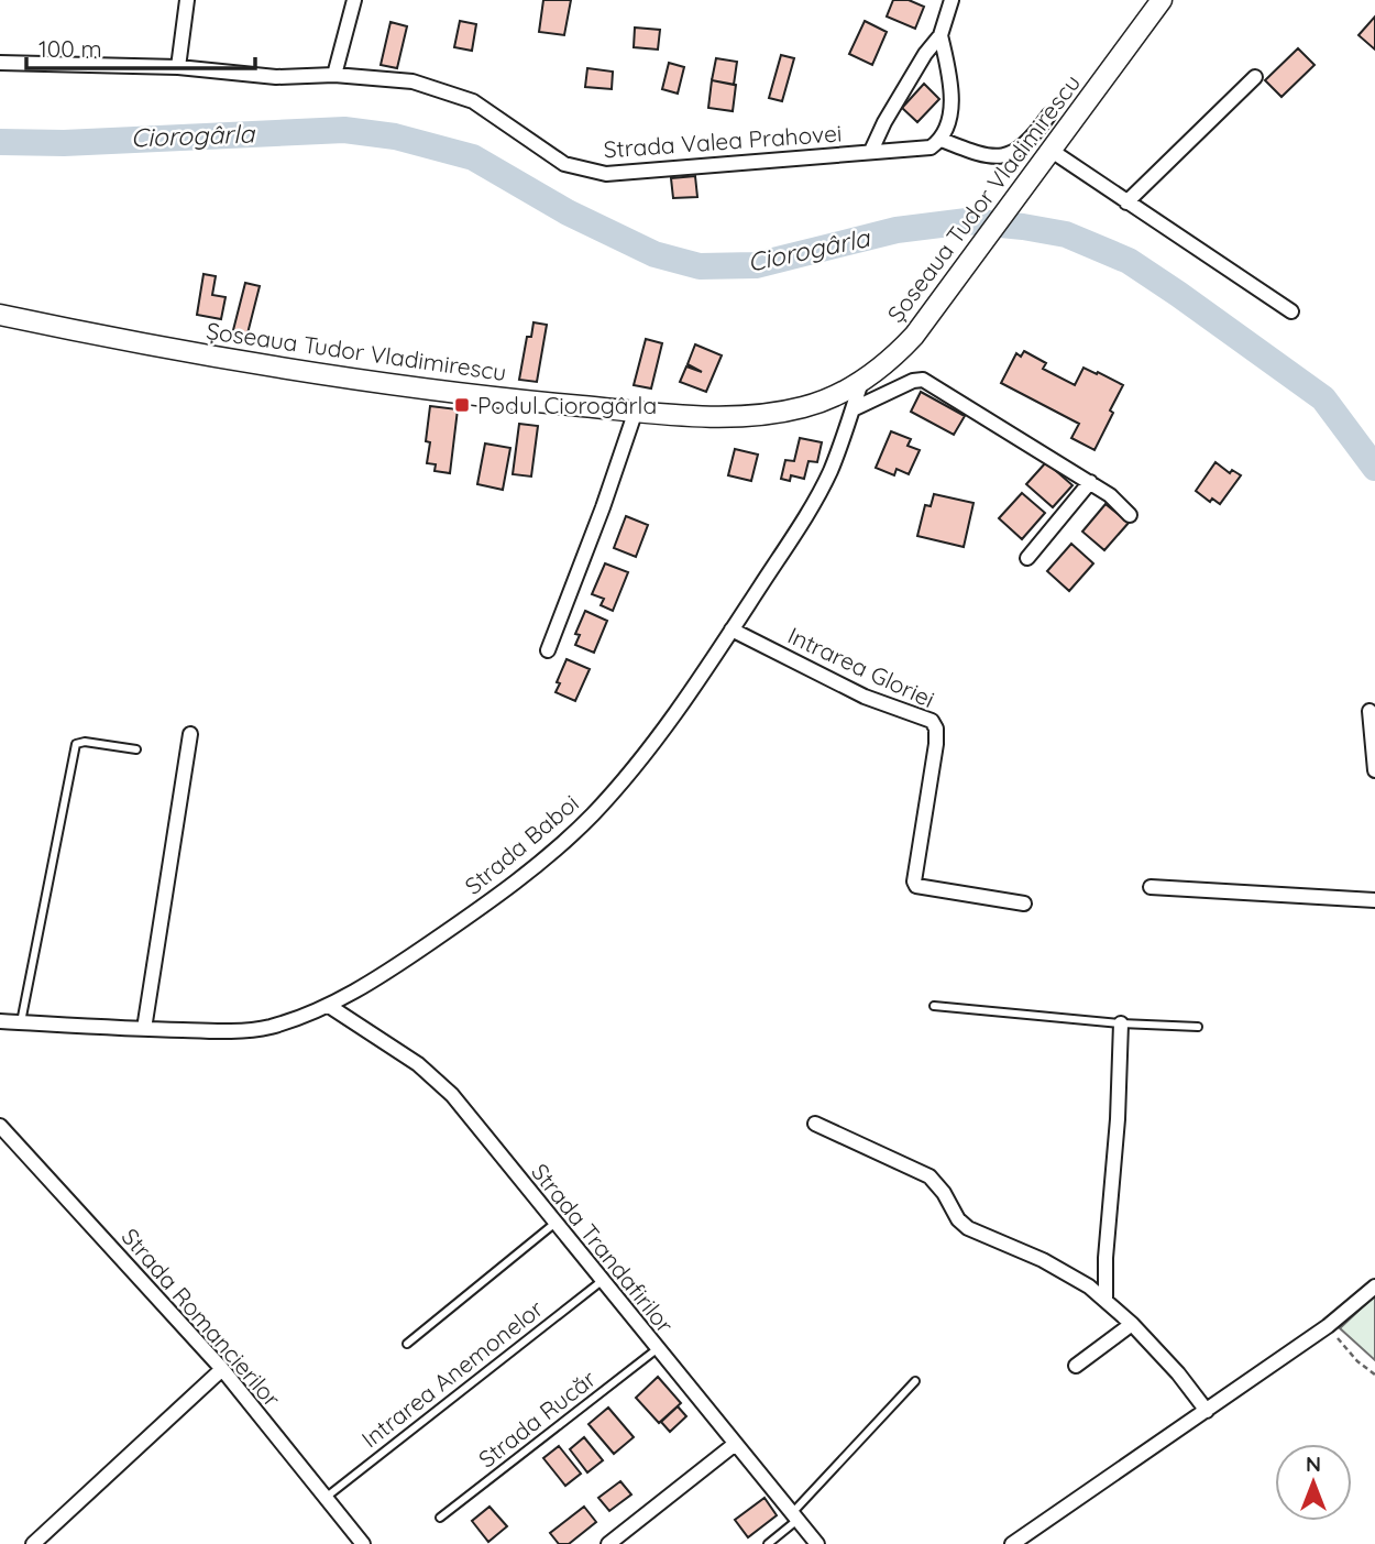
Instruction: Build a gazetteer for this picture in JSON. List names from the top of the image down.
{
  "streets": {
    "main road": ["Șoseaua Tudor Vladimirescu"],
    "street": [
      "Strada Valea Prahovei",
      "Intrarea Gloriei",
      "Strada Baboi",
      "Strada Trandafirilor",
      "Strada Romancierilor"
    ],
    "lane": ["Intrarea Anemonelor", "Strada Rucăr"]
  },
  "crossings": [
    ["Șoseaua Tudor Vladimirescu", "Strada Baboi"],
    ["Intrarea Gloriei", "Strada Baboi"],
    ["Strada Baboi", "Strada Trandafirilor"],
    ["Strada Trandafirilor", "Intrarea Anemonelor"],
    ["Strada Trandafirilor", "Strada Rucăr"],
    ["Strada Romancierilor", "Intrarea Anemonelor"]
  ],
  "water": ["Ciorogârla"],
  "places": {
    "transit": ["Podul Ciorogârla"]
  },
  "scale_bar": "100 m",
  "north": "top"
}
